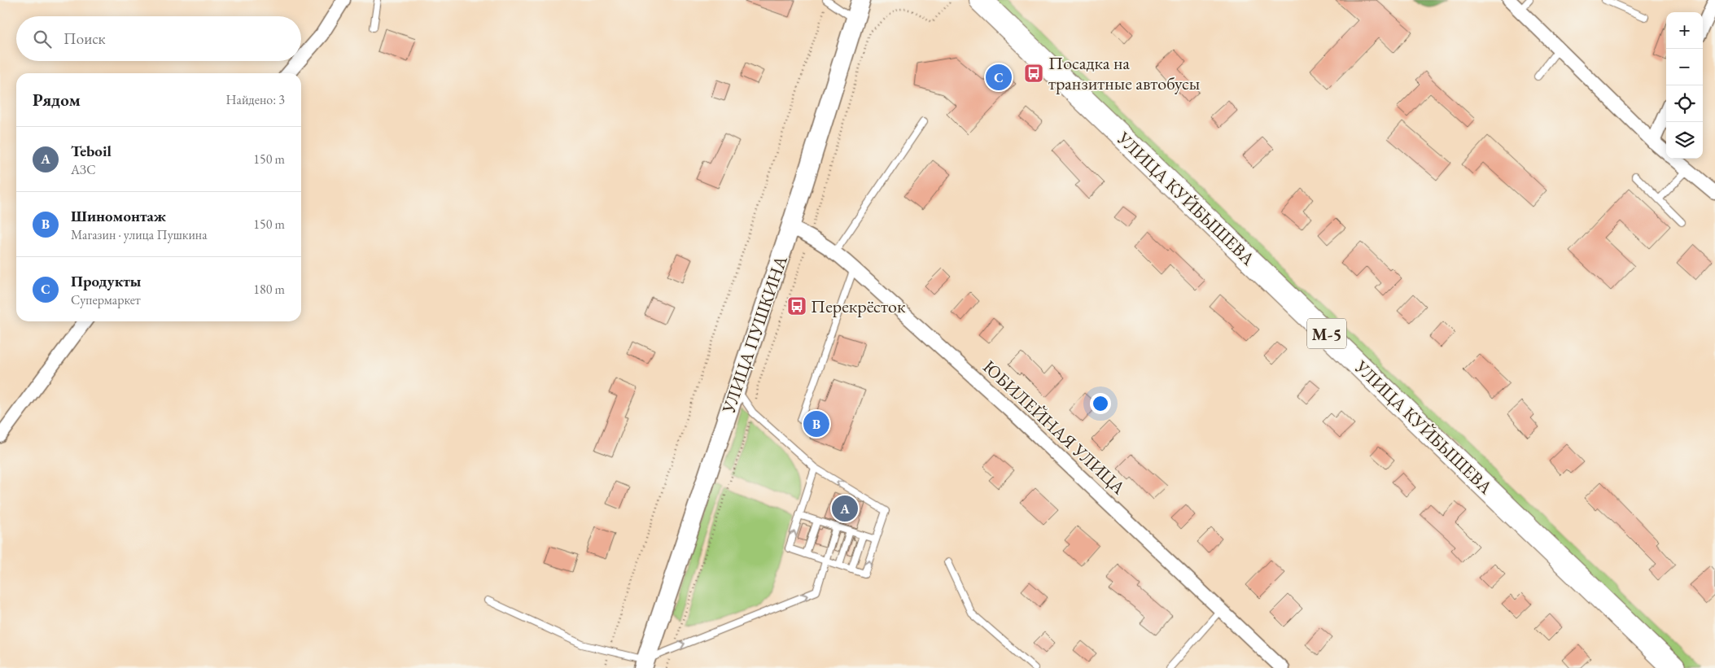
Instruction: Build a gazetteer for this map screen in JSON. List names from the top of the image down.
{
  "streets": {
    "highway": ["УЛИЦА КУЙБЫШЕВА", "М-5"],
    "main road": ["УЛИЦА ПУШКИНА"],
    "street": ["ЮБИЛЕЙНАЯ УЛИЦА"]
  },
  "crossings": [
    ["УЛИЦА ПУШКИНА", "ЮБИЛЕЙНАЯ УЛИЦА"]
  ],
  "places": {
    "bus stop": ["Посадка на транзитные автобусы", "Перекрёсток"]
  },
  "page": {
    "map_buttons": ["+", "−"],
    "search": "Поиск",
    "pins": ["C", "B", "A"],
    "heading": ["Рядом", "Найдено: 3"],
    "list": [
      {
        "mark": "A",
        "name": "Teboil",
        "note": "АЗС",
        "value": "150 m"
      },
      {
        "mark": "B",
        "name": "Шиномонтаж",
        "note": "Магазин · улица Пушкина",
        "value": "150 m"
      },
      {
        "mark": "C",
        "name": "Продукты",
        "note": "Супермаркет",
        "value": "180 m"
      }
    ]
  }
}
